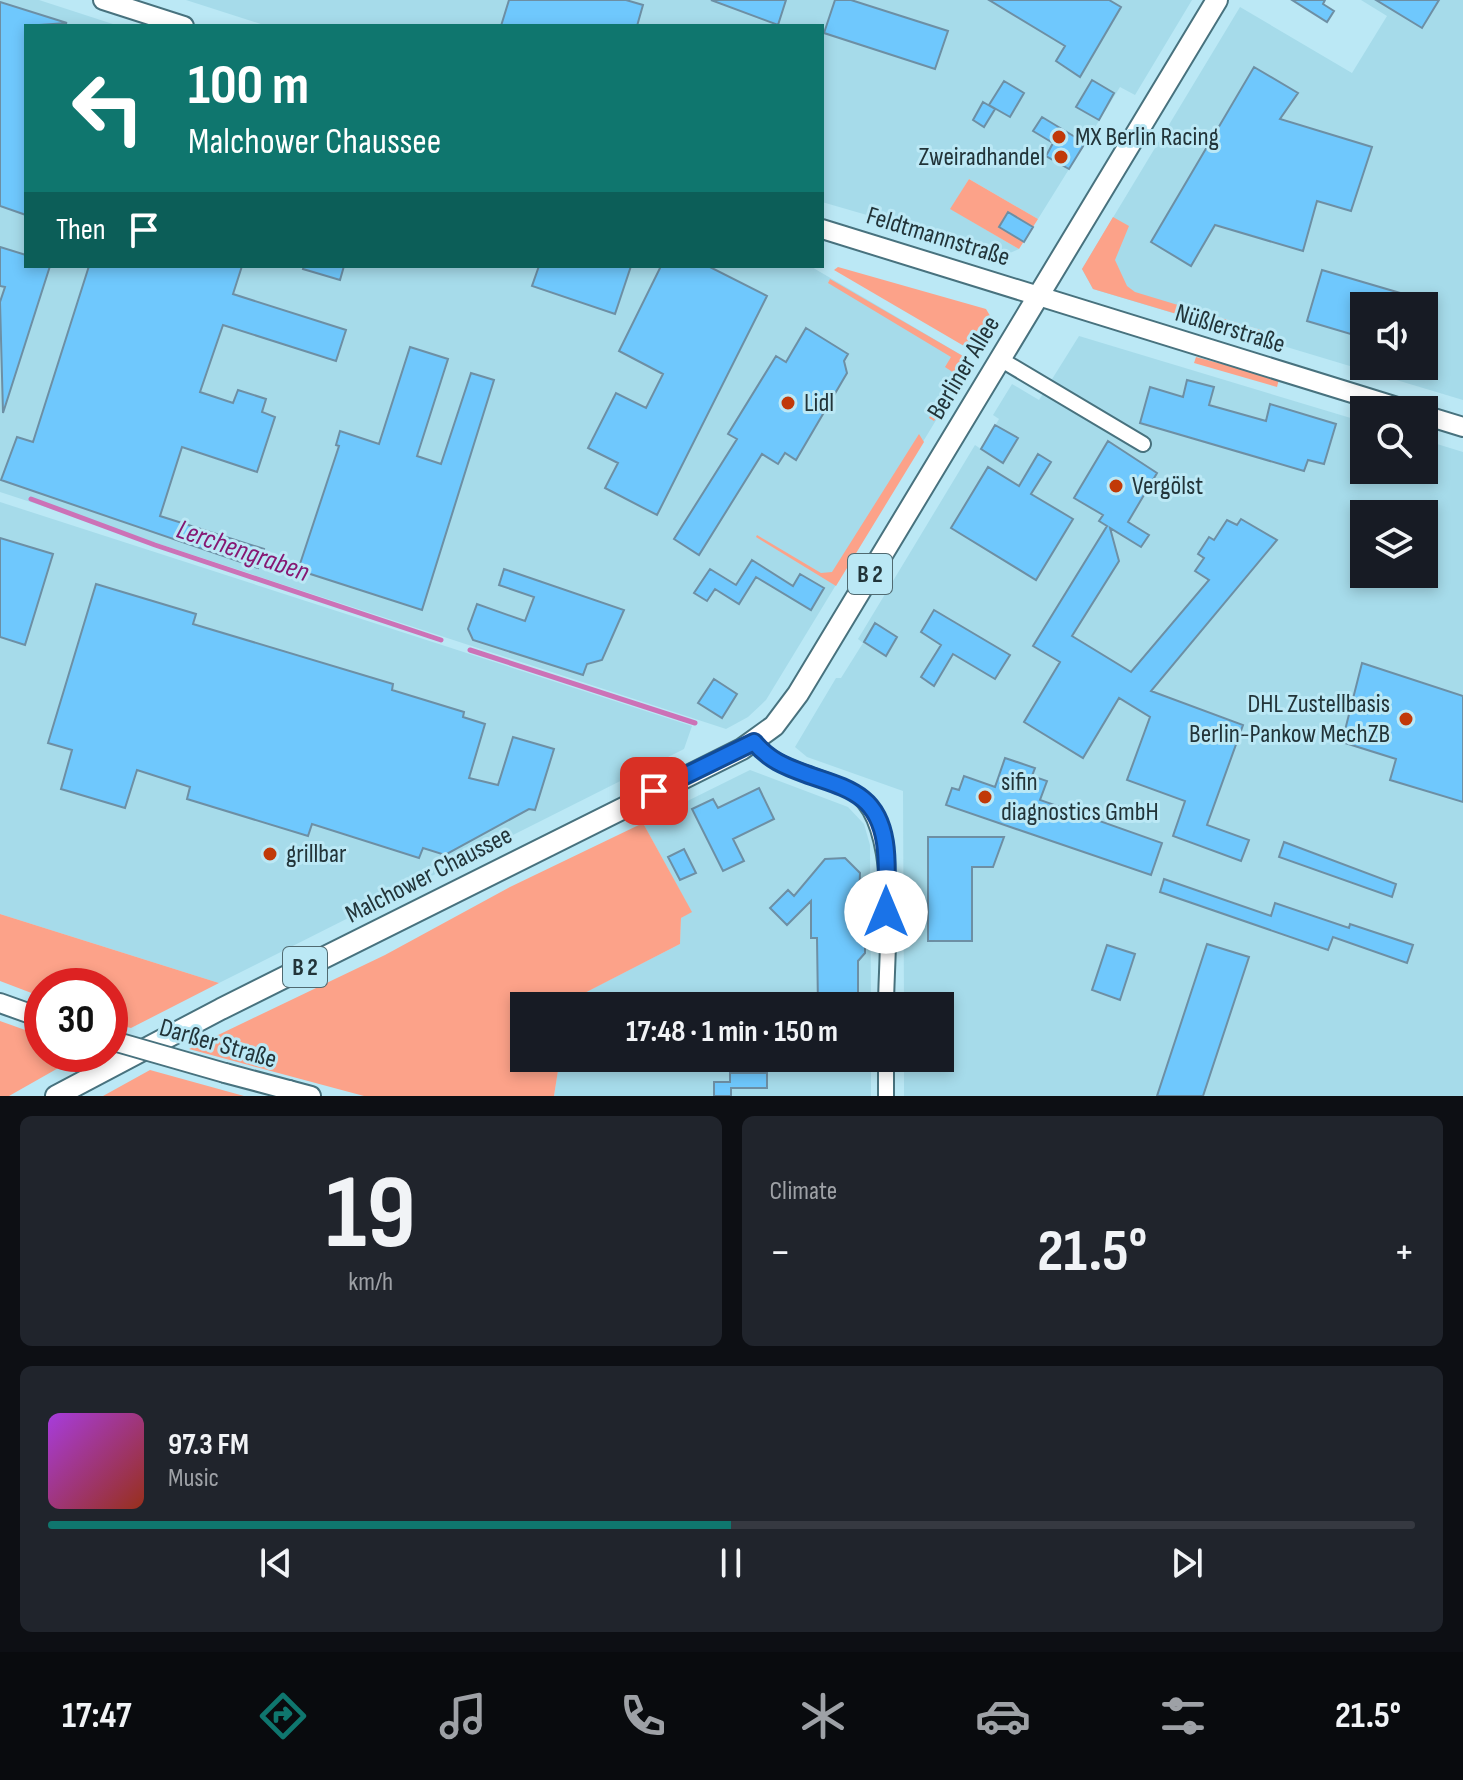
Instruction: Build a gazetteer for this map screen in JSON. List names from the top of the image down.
{
  "streets": {
    "main road": ["Berliner Allee", "B 2", "Malchower Chaussee"],
    "street": ["Feldtmannstraße", "Nüßlerstraße", "Darßer Straße"]
  },
  "crossings": [
    ["Feldtmannstraße", "Nüßlerstraße"],
    ["Feldtmannstraße", "Berliner Allee"],
    ["Nüßlerstraße", "Berliner Allee"],
    ["Berliner Allee", "Malchower Chaussee"]
  ],
  "water": ["Lerchengraben"],
  "places": [
    "MX Berlin Racing",
    "Zweiradhandel",
    "Lidl",
    "Vergölst",
    "DHL Zustellbasis Berlin-Pankow MechZB",
    "sifin diagnostics GmbH",
    "grillbar"
  ],
  "page": {
    "turn": ["100 m", "Malchower Chaussee"],
    "then": "Then",
    "limit": "30",
    "trip": "17:48 · 1 min · 150 m",
    "tile": [
      ["19", "km/h"],
      "Climate"
    ],
    "heat": ["−", "21.5°", "+"],
    "song": ["97.3 FM", "Music"],
    "tabs": ["17:47", "21.5°"]
  }
}
